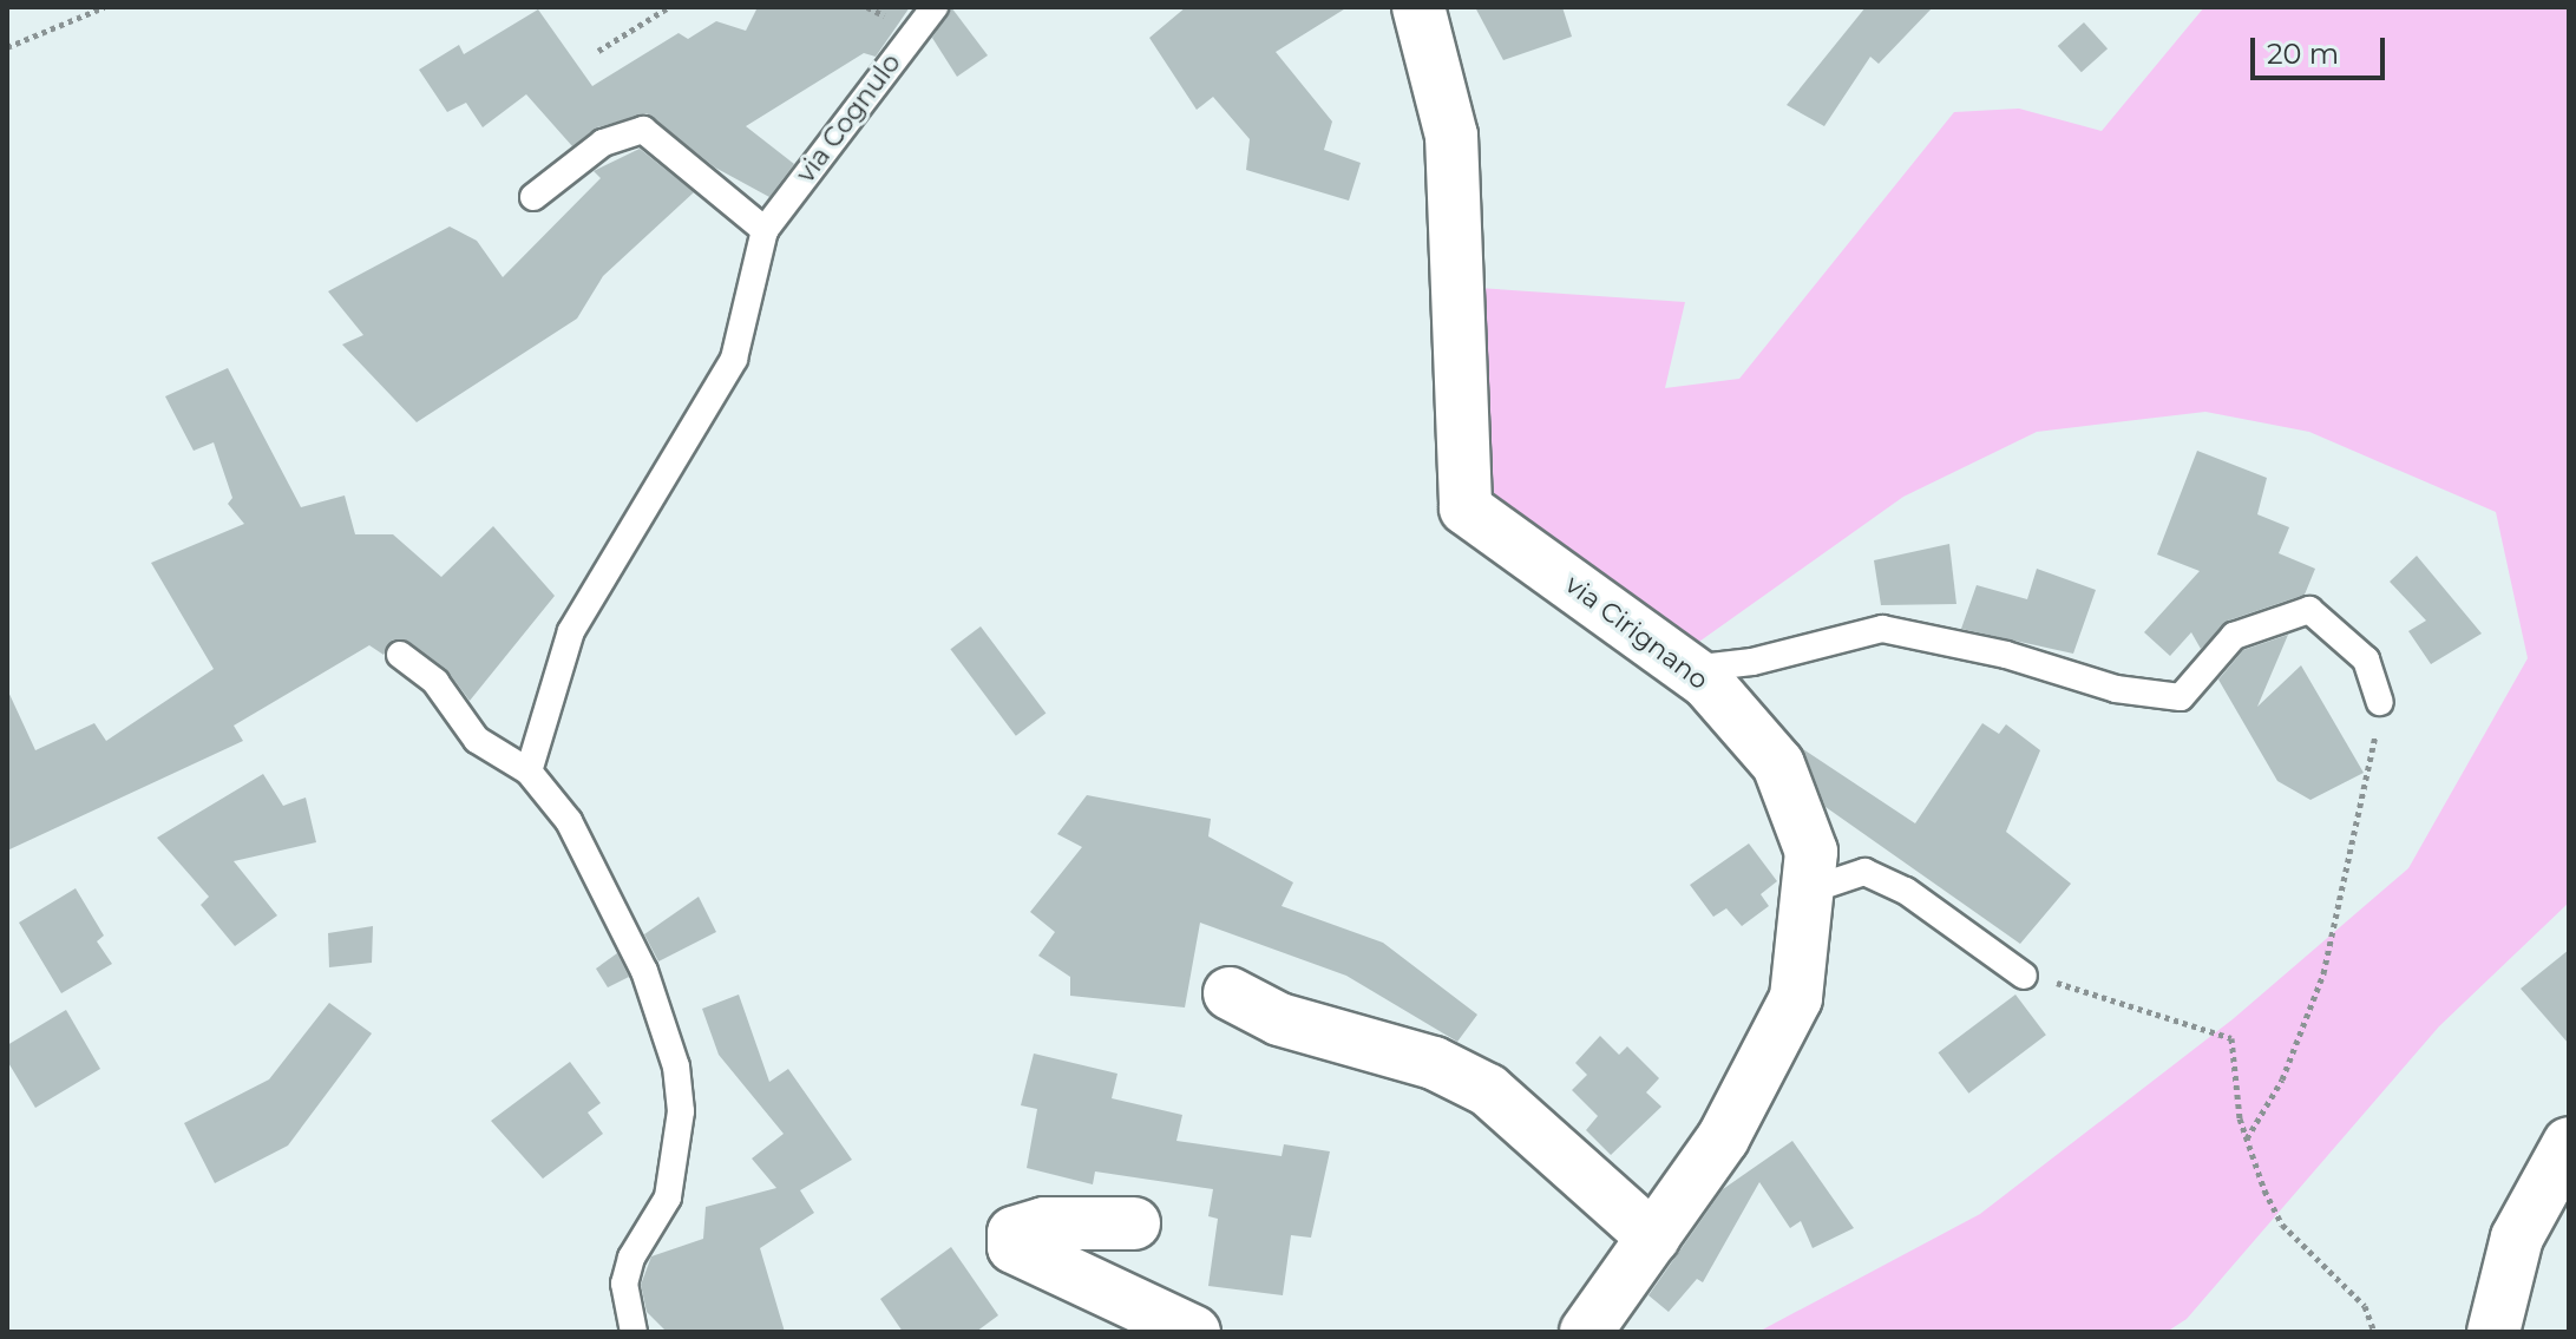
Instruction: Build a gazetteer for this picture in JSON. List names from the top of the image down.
{
  "streets": {
    "street": ["via Cirignano"],
    "lane": ["via Cognulo"]
  },
  "scale_bar": "20 m"
}
